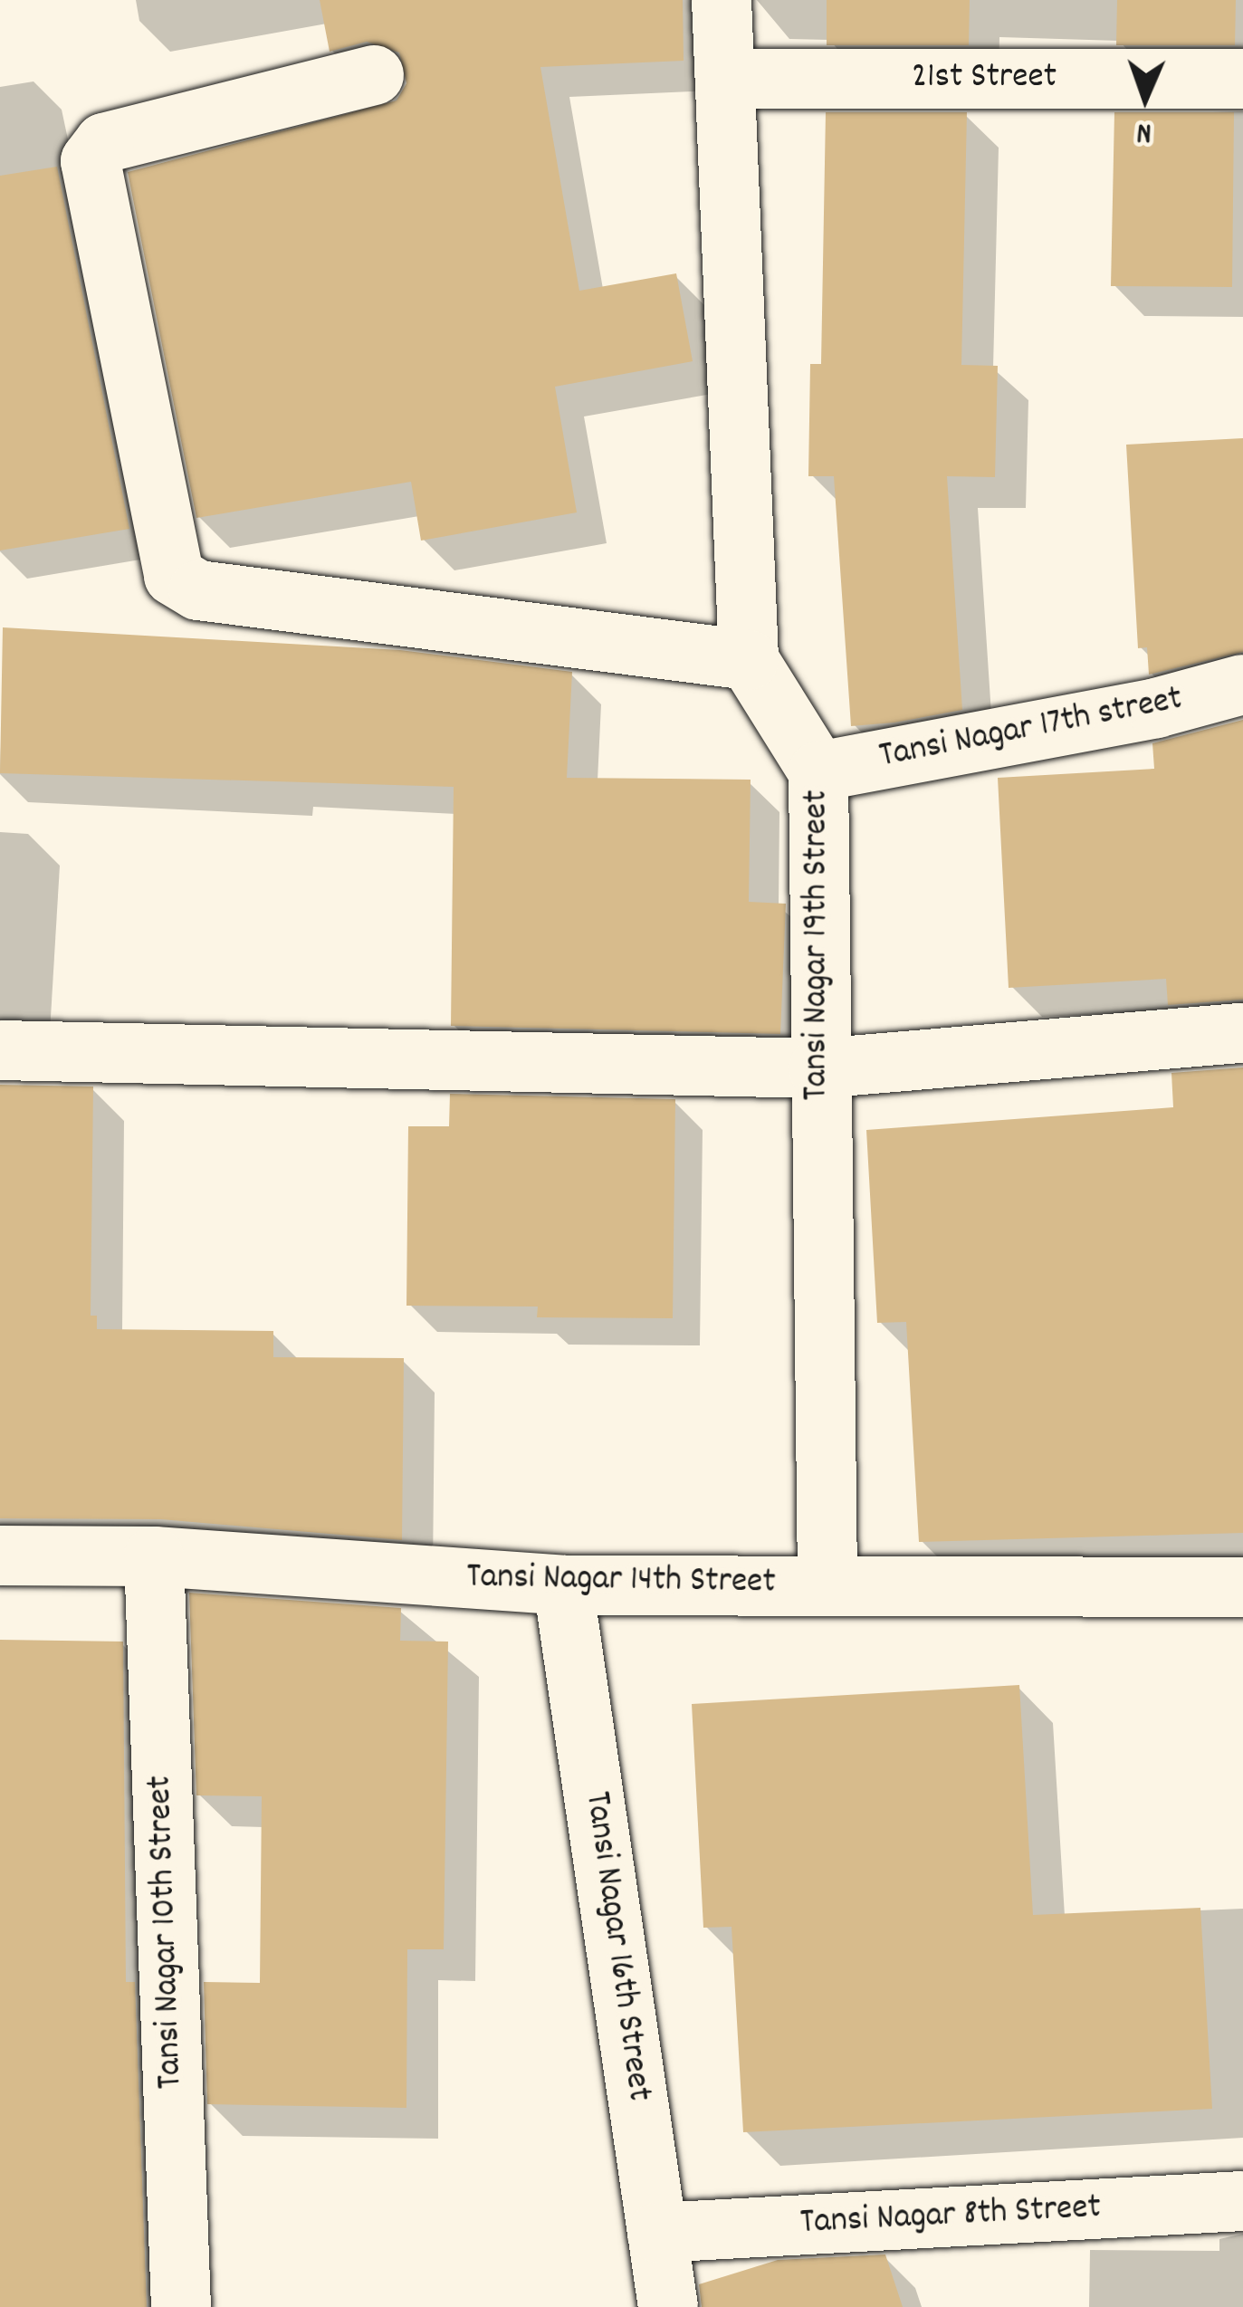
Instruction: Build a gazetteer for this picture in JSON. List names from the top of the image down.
{
  "streets": {
    "street": [
      "21st Street",
      "Tansi Nagar 17th street",
      "Tansi Nagar 19th Street",
      "Tansi Nagar 14th Street",
      "Tansi Nagar 10th Street",
      "Tansi Nagar 16th Street",
      "Tansi Nagar 8th Street"
    ]
  },
  "crossings": [
    ["21st Street", "Tansi Nagar 19th Street"],
    ["Tansi Nagar 17th street", "Tansi Nagar 19th Street"],
    ["Tansi Nagar 19th Street", "Tansi Nagar 14th Street"],
    ["Tansi Nagar 14th Street", "Tansi Nagar 10th Street"],
    ["Tansi Nagar 14th Street", "Tansi Nagar 16th Street"],
    ["Tansi Nagar 16th Street", "Tansi Nagar 8th Street"]
  ],
  "north": "bottom"
}
